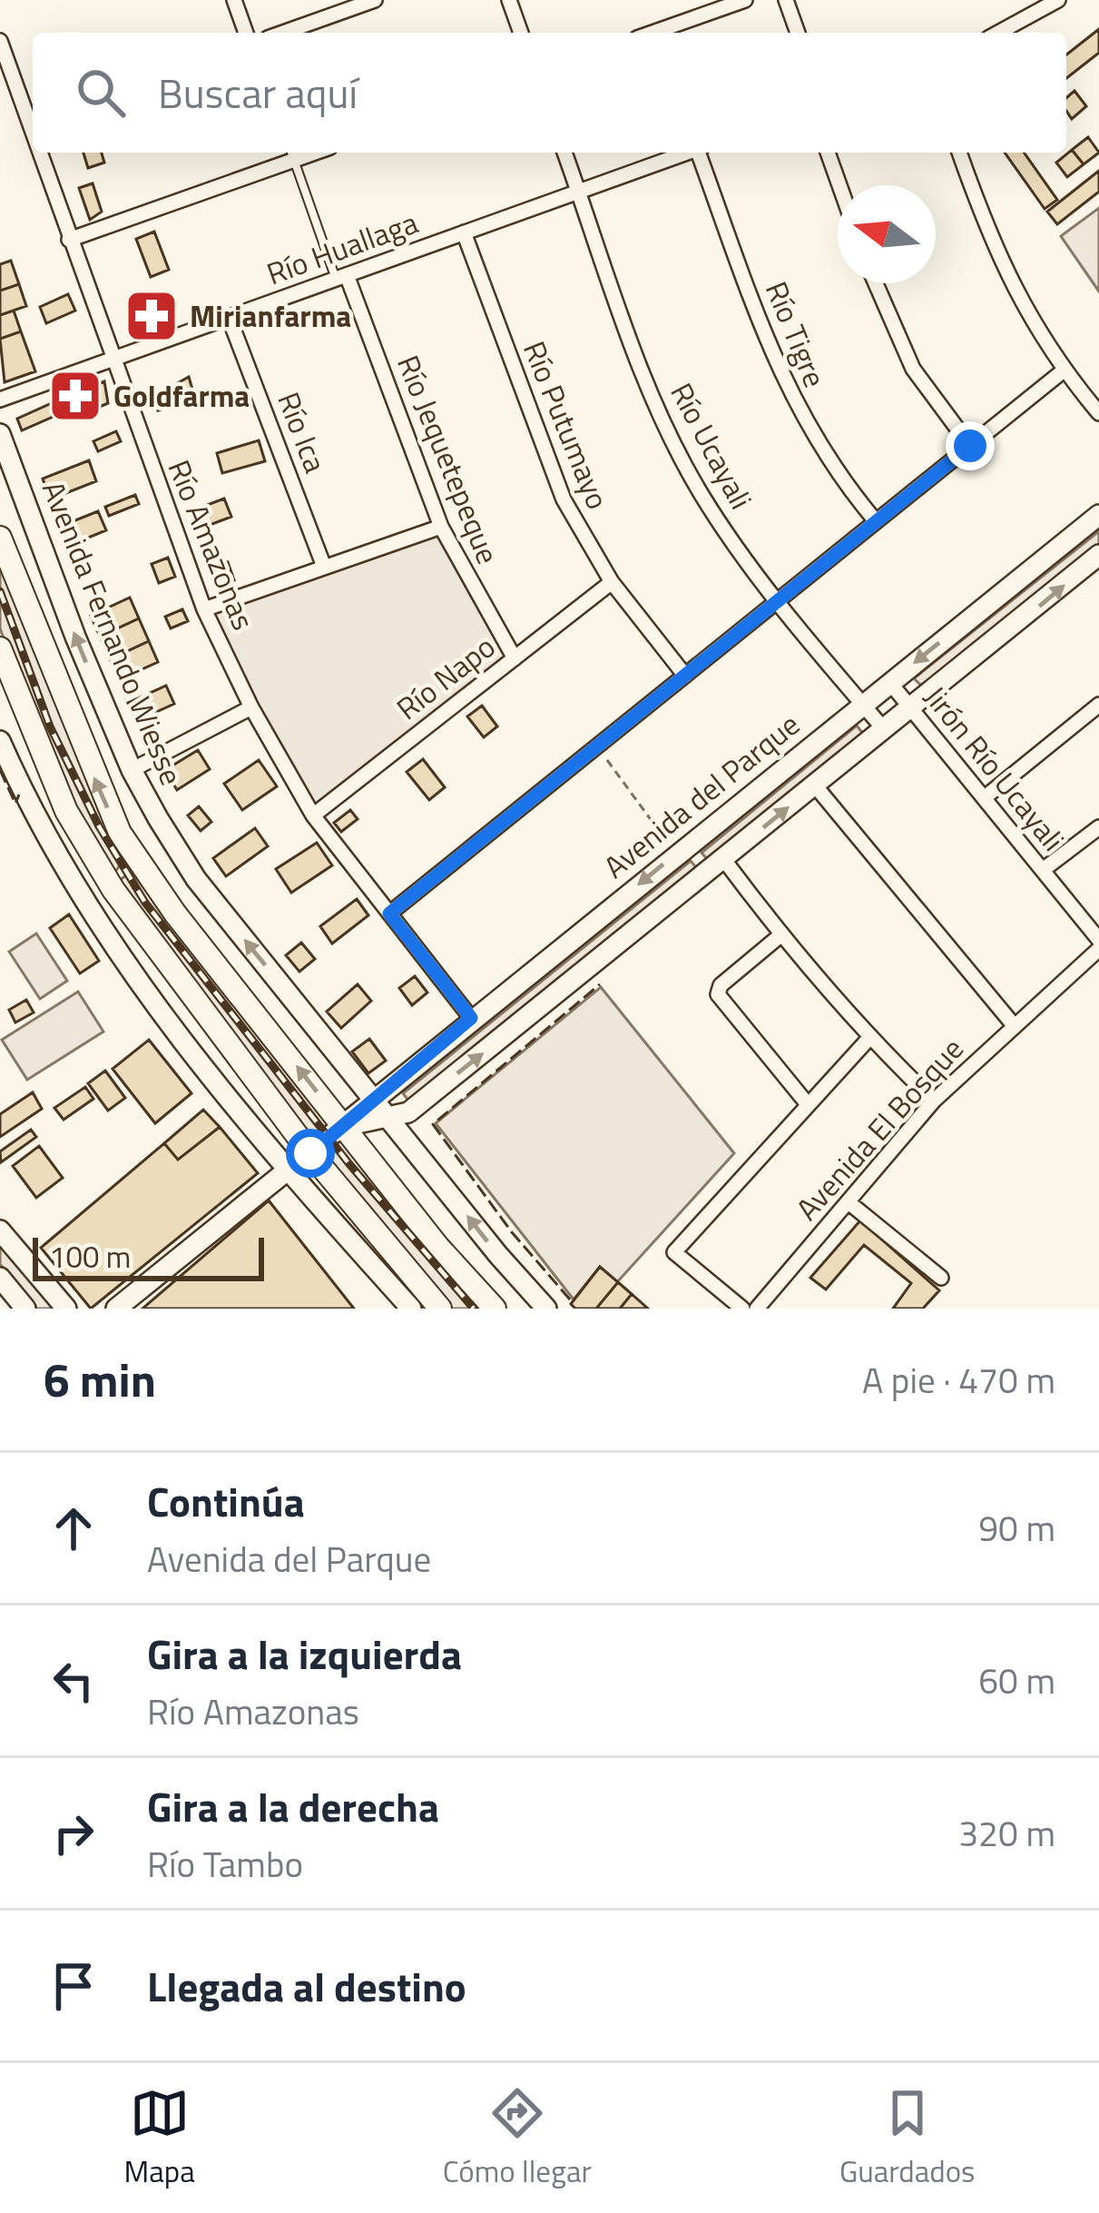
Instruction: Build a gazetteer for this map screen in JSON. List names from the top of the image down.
{
  "streets": {
    "main road": ["Avenida Fernando Wiesse", "Avenida del Parque"],
    "street": [
      "Río Huallaga",
      "Río Tigre",
      "Río Putumayo",
      "Río Ica",
      "Río Ucayali",
      "Río Jequetepeque",
      "Río Amazonas",
      "Río Napo",
      "Jirón Río Ucayali",
      "Avenida El Bosque"
    ]
  },
  "crossings": [
    ["Río Huallaga", "Río Putumayo"],
    ["Río Huallaga", "Río Ica"],
    ["Río Huallaga", "Río Ucayali"],
    ["Río Huallaga", "Río Jequetepeque"],
    ["Río Huallaga", "Río Amazonas"],
    ["Río Putumayo", "Río Napo"],
    ["Río Ucayali", "Avenida del Parque"],
    ["Río Jequetepeque", "Río Napo"],
    ["Río Amazonas", "Río Napo"],
    ["Río Amazonas", "Avenida del Parque"],
    ["Avenida Fernando Wiesse", "Avenida del Parque"],
    ["Jirón Río Ucayali", "Avenida del Parque"]
  ],
  "places": {
    "pharmacy": ["Mirianfarma", "Goldfarma"]
  },
  "scale_bar": "100 m",
  "north": "left",
  "page": {
    "search": "Buscar aquí",
    "scale": "100 m",
    "heading": ["6 min", "A pie · 470 m"],
    "list": [
      ["Continúa", "Avenida del Parque", "90 m"],
      ["Gira a la izquierda", "Río Amazonas", "60 m"],
      ["Gira a la derecha", "Río Tambo", "320 m"],
      "Llegada al destino"
    ],
    "nav": ["Mapa", "Cómo llegar", "Guardados"]
  }
}
